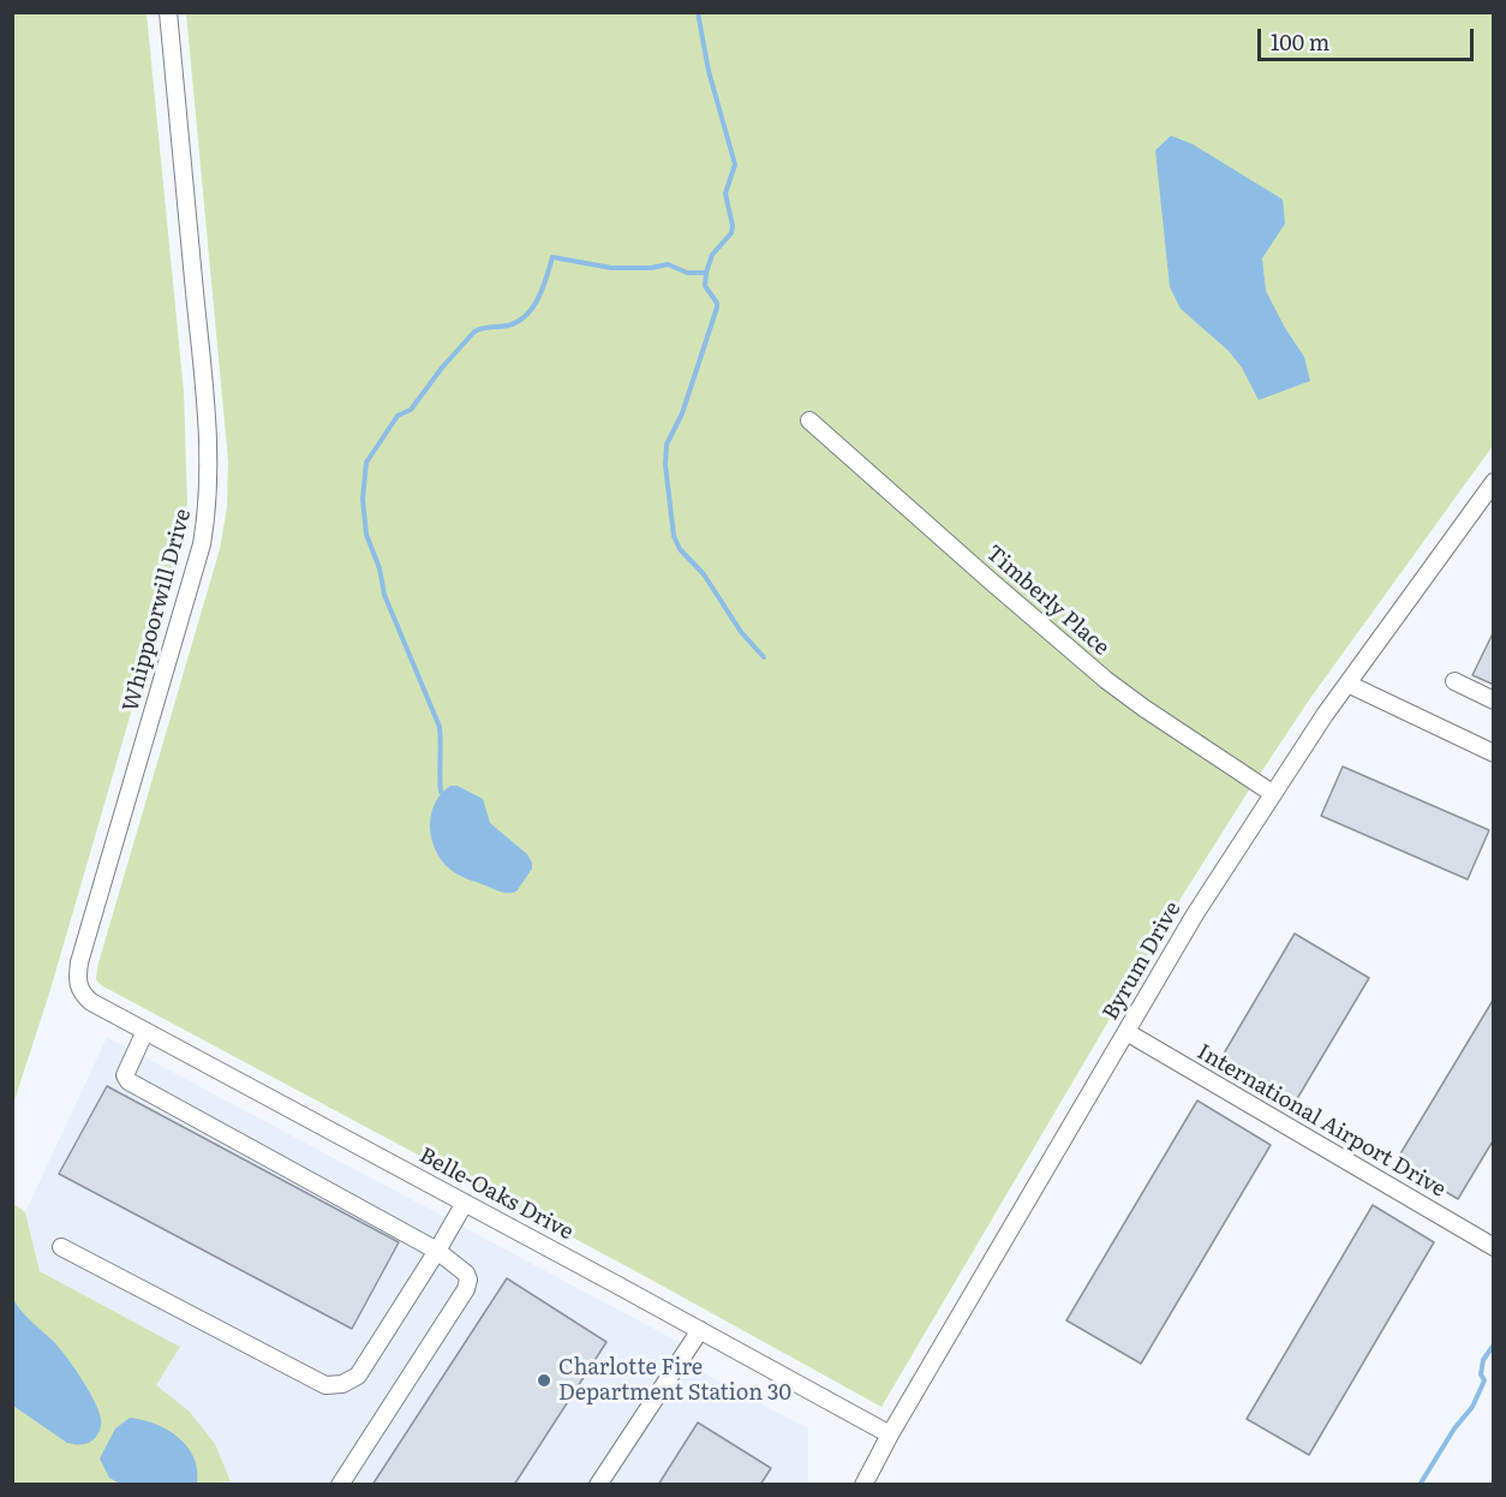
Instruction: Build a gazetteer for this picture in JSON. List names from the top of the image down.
{
  "streets": {
    "street": [
      "Timberly Place",
      "Whippoorwill Drive",
      "Byrum Drive",
      "International Airport Drive",
      "Belle-Oaks Drive"
    ]
  },
  "crossings": [
    ["Timberly Place", "Byrum Drive"],
    ["Whippoorwill Drive", "Belle-Oaks Drive"],
    ["Byrum Drive", "International Airport Drive"],
    ["Byrum Drive", "Belle-Oaks Drive"]
  ],
  "places": ["Charlotte Fire Department Station 30"],
  "scale_bar": "100 m"
}
